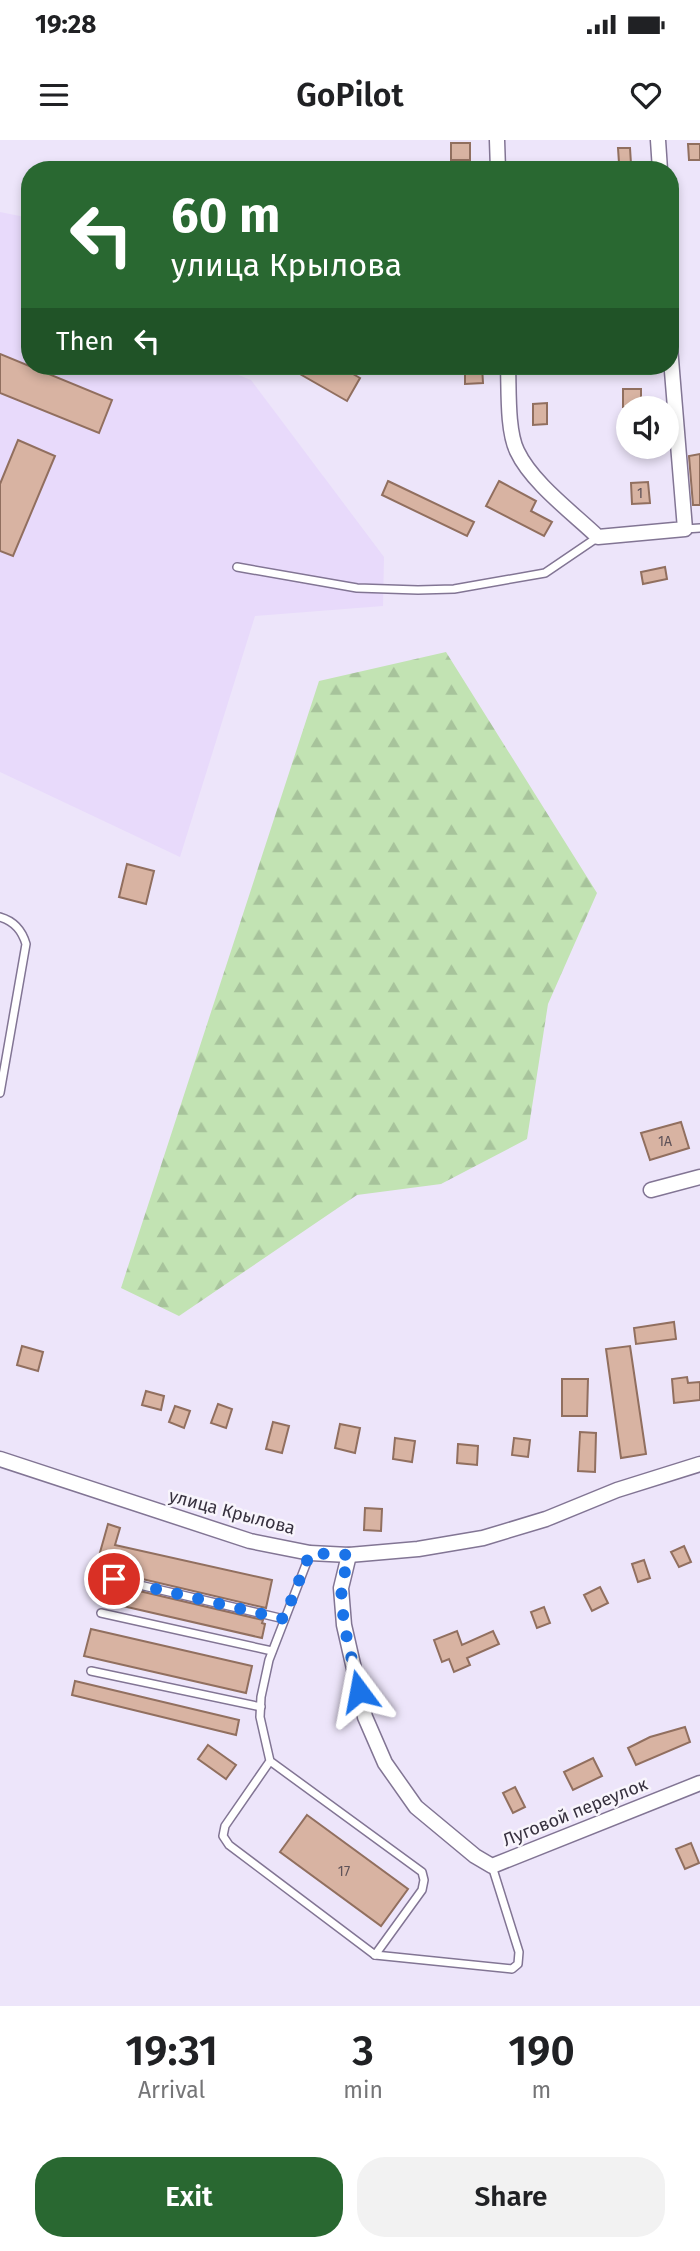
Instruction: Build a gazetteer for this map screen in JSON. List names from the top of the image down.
{
  "streets": {
    "street": ["улица Крылова", "Луговой переулок"]
  },
  "crossings": [
    ["улица Крылова", "Луговой переулок"]
  ],
  "house_numbers": ["1", "1А", "17"],
  "page": {
    "status": "19:28",
    "header": "GoPilot",
    "turn": ["60 m", "улица Крылова"],
    "then": "Then",
    "eta": [
      "19:31",
      "Arrival",
      "3",
      "min",
      "190",
      "m"
    ],
    "buttons": ["Exit", "Share"]
  }
}
